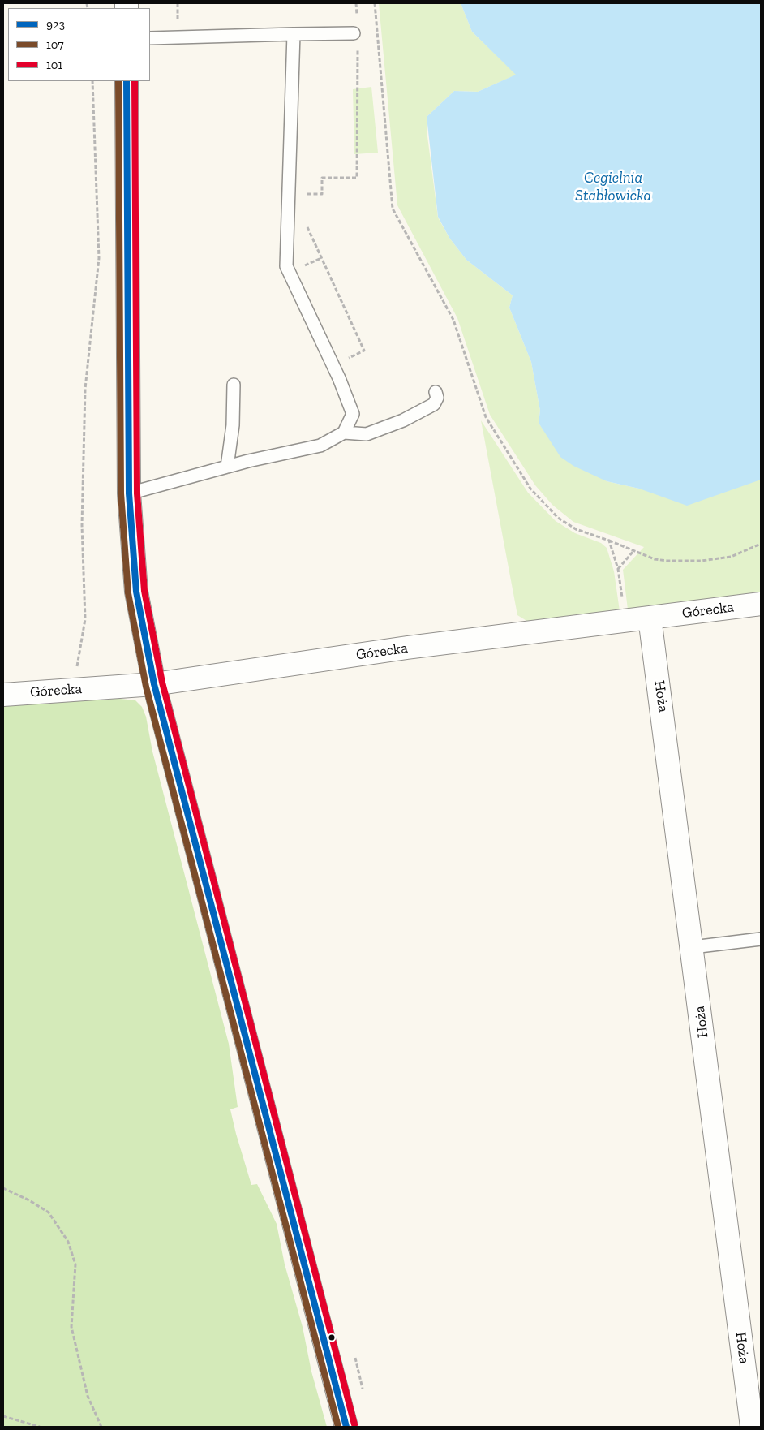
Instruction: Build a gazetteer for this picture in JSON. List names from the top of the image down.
{
  "streets": {
    "street": ["Górecka", "Hoża"]
  },
  "crossings": [
    ["Górecka", "Hoża"]
  ],
  "water": ["Cegielnia Stabłowicka"],
  "lines": ["transit line 923", "transit line 107", "transit line 101"],
  "legend": ["923", "107", "101"]
}
